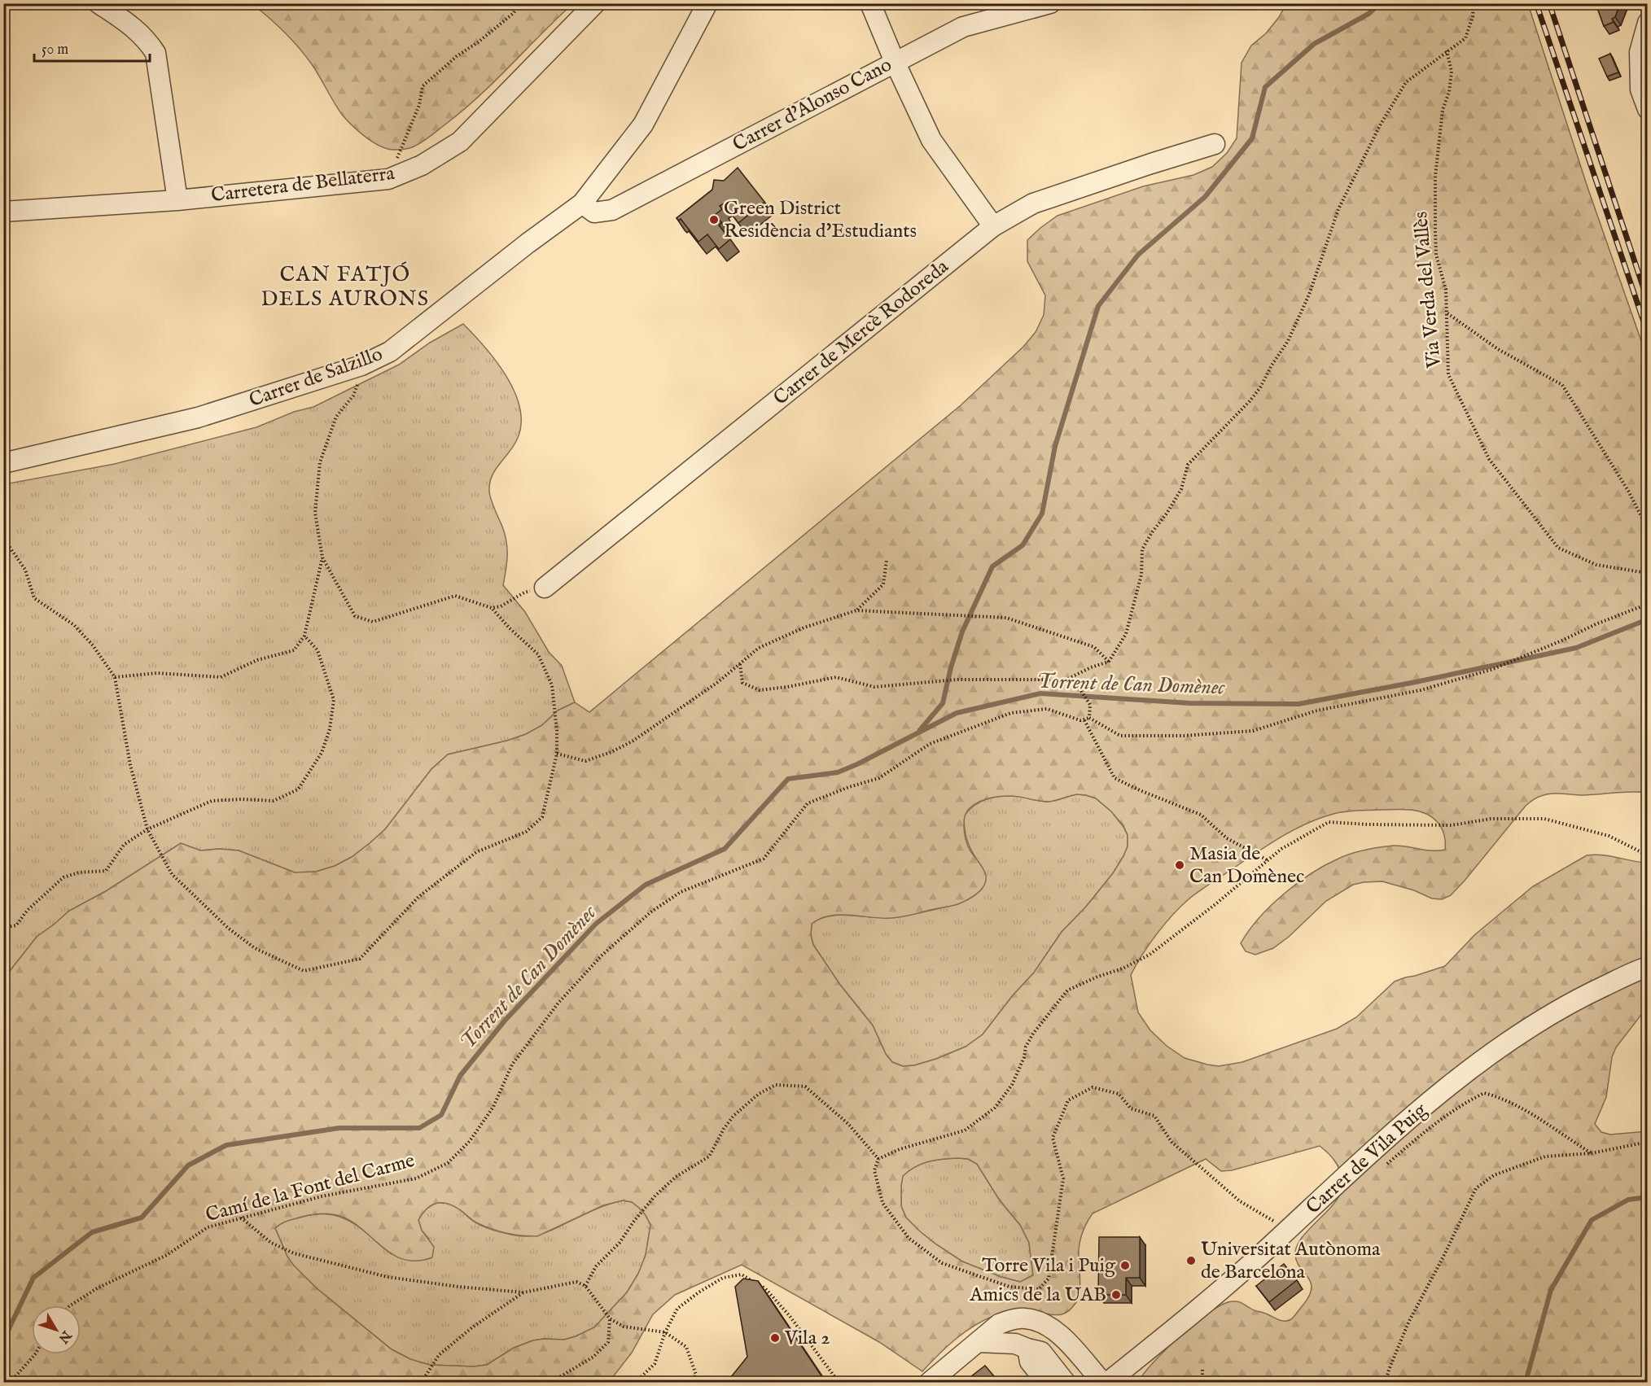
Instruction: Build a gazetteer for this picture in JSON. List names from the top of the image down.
{
  "streets": {
    "street": [
      "Carrer d'Alonso Cano",
      "Carretera de Bellaterra",
      "Carrer de Mercè Rodoreda",
      "Carrer de Salzillo",
      "Carrer de Vila Puig"
    ],
    "path": ["Via Verda del Vallès", "Camí de la Font del Carme"]
  },
  "crossings": [
    ["Carrer d'Alonso Cano", "Carrer de Salzillo"]
  ],
  "districts": ["CAN FATJÓ DELS AURONS"],
  "water": ["Torrent de Can Domènec"],
  "places": [
    "Green District Residència d'Estudiants",
    "Masia de Can Domènec",
    "Universitat Autònoma de Barcelona",
    "Torre Vila i Puig",
    "Amics de la UAB",
    "Vila 2"
  ],
  "scale_bar": "50 m",
  "north": "bottom right"
}
